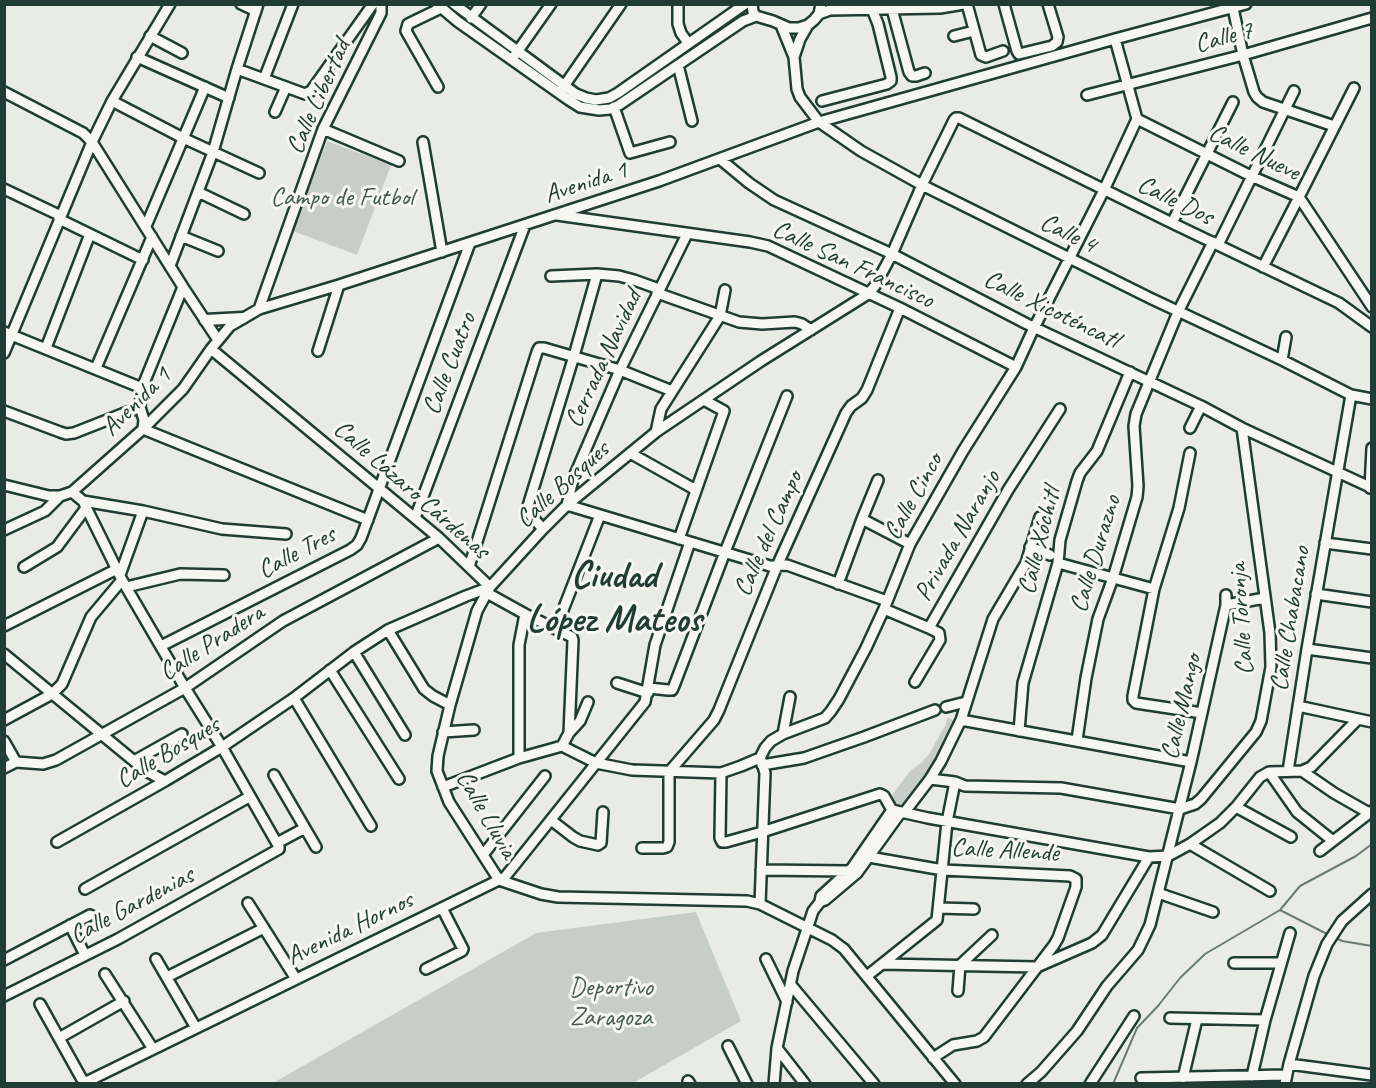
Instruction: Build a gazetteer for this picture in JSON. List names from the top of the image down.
{
  "streets": {
    "street": [
      "Calle 7",
      "Calle Libertad",
      "Calle Nueve",
      "Avenida 1",
      "Calle Dos",
      "Calle 4",
      "Calle San Francisco",
      "Calle Xicoténcatl",
      "Cerrada Navidad",
      "Calle Cuatro",
      "Calle Bosques",
      "Calle Lázaro Cárdenas",
      "Calle Cinco",
      "Calle del Campo",
      "Privada Naranjo",
      "Calle Xóchitl",
      "Calle Tres",
      "Calle Durazno",
      "Calle Toronja",
      "Calle Chabacano",
      "Calle Pradera",
      "Calle Mango",
      "Calle Lluvia",
      "Calle Allende",
      "Calle Gardenias",
      "Avenida Hornos"
    ]
  },
  "crossings": [
    ["Calle Libertad", "Avenida 1"],
    ["Calle Nueve", "Calle Cinco"],
    ["Calle Nueve", "Calle Durazno"],
    ["Avenida 1", "Calle 4"],
    ["Avenida 1", "Calle San Francisco"],
    ["Avenida 1", "Calle Xicoténcatl"],
    ["Avenida 1", "Calle Cuatro"],
    ["Avenida 1", "Calle Lázaro Cárdenas"],
    ["Avenida 1", "Calle Tres"],
    ["Calle Dos", "Calle Bosques"],
    ["Calle Dos", "Calle Cinco"],
    ["Calle Dos", "Calle Durazno"],
    ["Calle 4", "Calle Bosques"],
    ["Calle 4", "Calle Cinco"],
    ["Calle 4", "Calle Durazno"],
    ["Calle 4", "Calle Chabacano"],
    ["Calle San Francisco", "Cerrada Navidad"],
    ["Calle San Francisco", "Calle Bosques"],
    ["Calle San Francisco", "Calle Cinco"],
    ["Calle San Francisco", "Calle del Campo"],
    ["Calle Xicoténcatl", "Calle Bosques"],
    ["Calle Xicoténcatl", "Calle Cinco"],
    ["Calle Xicoténcatl", "Calle Xóchitl"],
    ["Calle Xicoténcatl", "Calle Durazno"],
    ["Calle Xicoténcatl", "Calle Toronja"],
    ["Calle Xicoténcatl", "Calle Chabacano"],
    ["Cerrada Navidad", "Calle Bosques"],
    ["Calle Cuatro", "Calle Lázaro Cárdenas"],
    ["Calle Bosques", "Calle Lázaro Cárdenas"],
    ["Calle Lázaro Cárdenas", "Calle Tres"],
    ["Calle Lázaro Cárdenas", "Calle Pradera"],
    ["Calle Lázaro Cárdenas", "Calle Lluvia"],
    ["Calle Cinco", "Calle del Campo"],
    ["Calle Cinco", "Avenida Hornos"],
    ["Calle Toronja", "Calle Mango"],
    ["Calle Lluvia", "Avenida Hornos"]
  ],
  "districts": ["Ciudad López Mateos"],
  "parks": ["Campo de Futbol", "Deportivo Zaragoza"]
}
